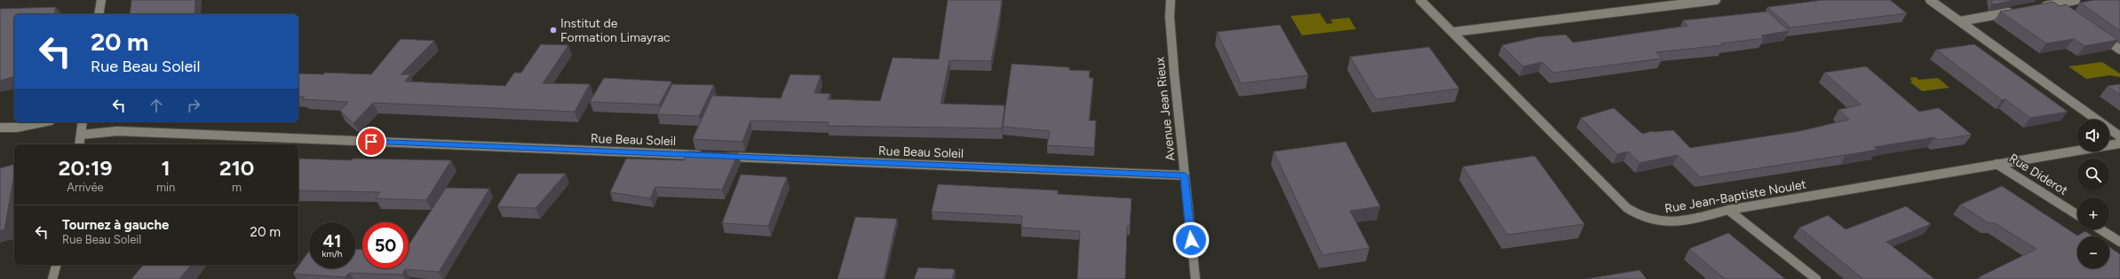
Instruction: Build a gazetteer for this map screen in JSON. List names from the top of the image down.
{
  "streets": {
    "street": [
      "Avenue Jean Rieux",
      "Rue Beau Soleil",
      "Rue Diderot",
      "Rue Jean-Baptiste Noulet"
    ]
  },
  "crossings": [
    ["Avenue Jean Rieux", "Rue Beau Soleil"],
    ["Rue Diderot", "Rue Jean-Baptiste Noulet"]
  ],
  "places": ["Institut de Formation Limayrac"],
  "page": {
    "turn": ["20 m", "Rue Beau Soleil"],
    "map_buttons": ["+", "−"],
    "eta": [
      "20:19",
      "Arrivée",
      "1",
      "min",
      "210",
      "m"
    ],
    "list": [
      {
        "name": "Tournez à gauche",
        "note": "Rue Beau Soleil",
        "value": "20 m"
      }
    ],
    "speed": "41 km/h",
    "limit": "50"
  }
}
